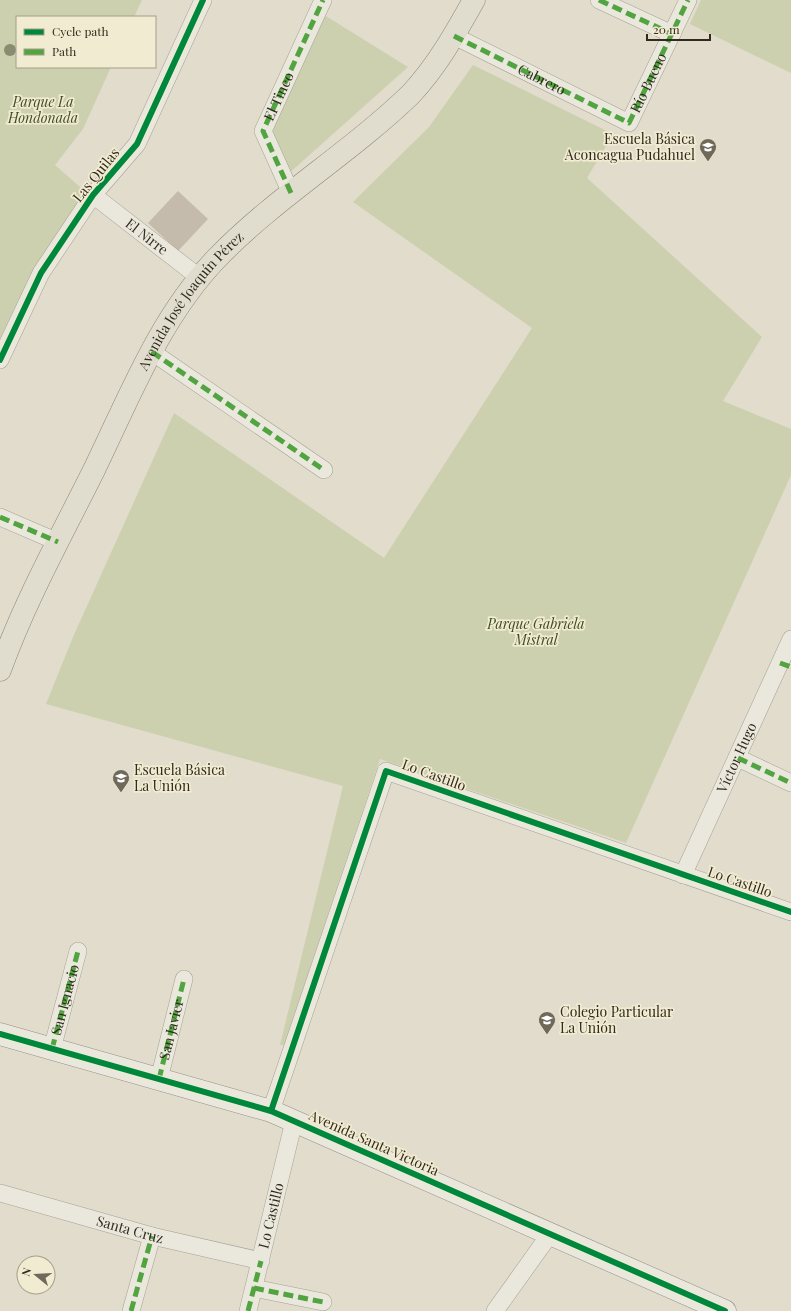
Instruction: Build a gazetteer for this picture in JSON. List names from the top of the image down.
{
  "streets": {
    "main road": ["Avenida José Joaquín Pérez"],
    "street": [
      "Cabrero",
      "Río Bueno",
      "El Tineo",
      "Las Quilas",
      "El Nirre",
      "Víctor Hugo",
      "Lo Castillo",
      "San Ignacio",
      "San Javier",
      "Avenida Santa Victoria",
      "Santa Cruz"
    ]
  },
  "crossings": [
    ["Cabrero", "Río Bueno"],
    ["Cabrero", "Avenida José Joaquín Pérez"],
    ["El Tineo", "Avenida José Joaquín Pérez"],
    ["Las Quilas", "El Nirre"],
    ["El Nirre", "Avenida José Joaquín Pérez"],
    ["Víctor Hugo", "Lo Castillo"],
    ["Lo Castillo", "Avenida Santa Victoria"],
    ["Lo Castillo", "Santa Cruz"],
    ["San Ignacio", "Avenida Santa Victoria"],
    ["San Javier", "Avenida Santa Victoria"]
  ],
  "parks": ["Parque La Hondonada", "Parque Gabriela Mistral"],
  "places": {
    "school or university": ["Escuela Básica Aconcagua Pudahuel", "Escuela Básica La Unión", "Colegio Particular La Unión"]
  },
  "legend": ["Cycle path", "Path"],
  "scale_bar": "20 m",
  "north": "left"
}
